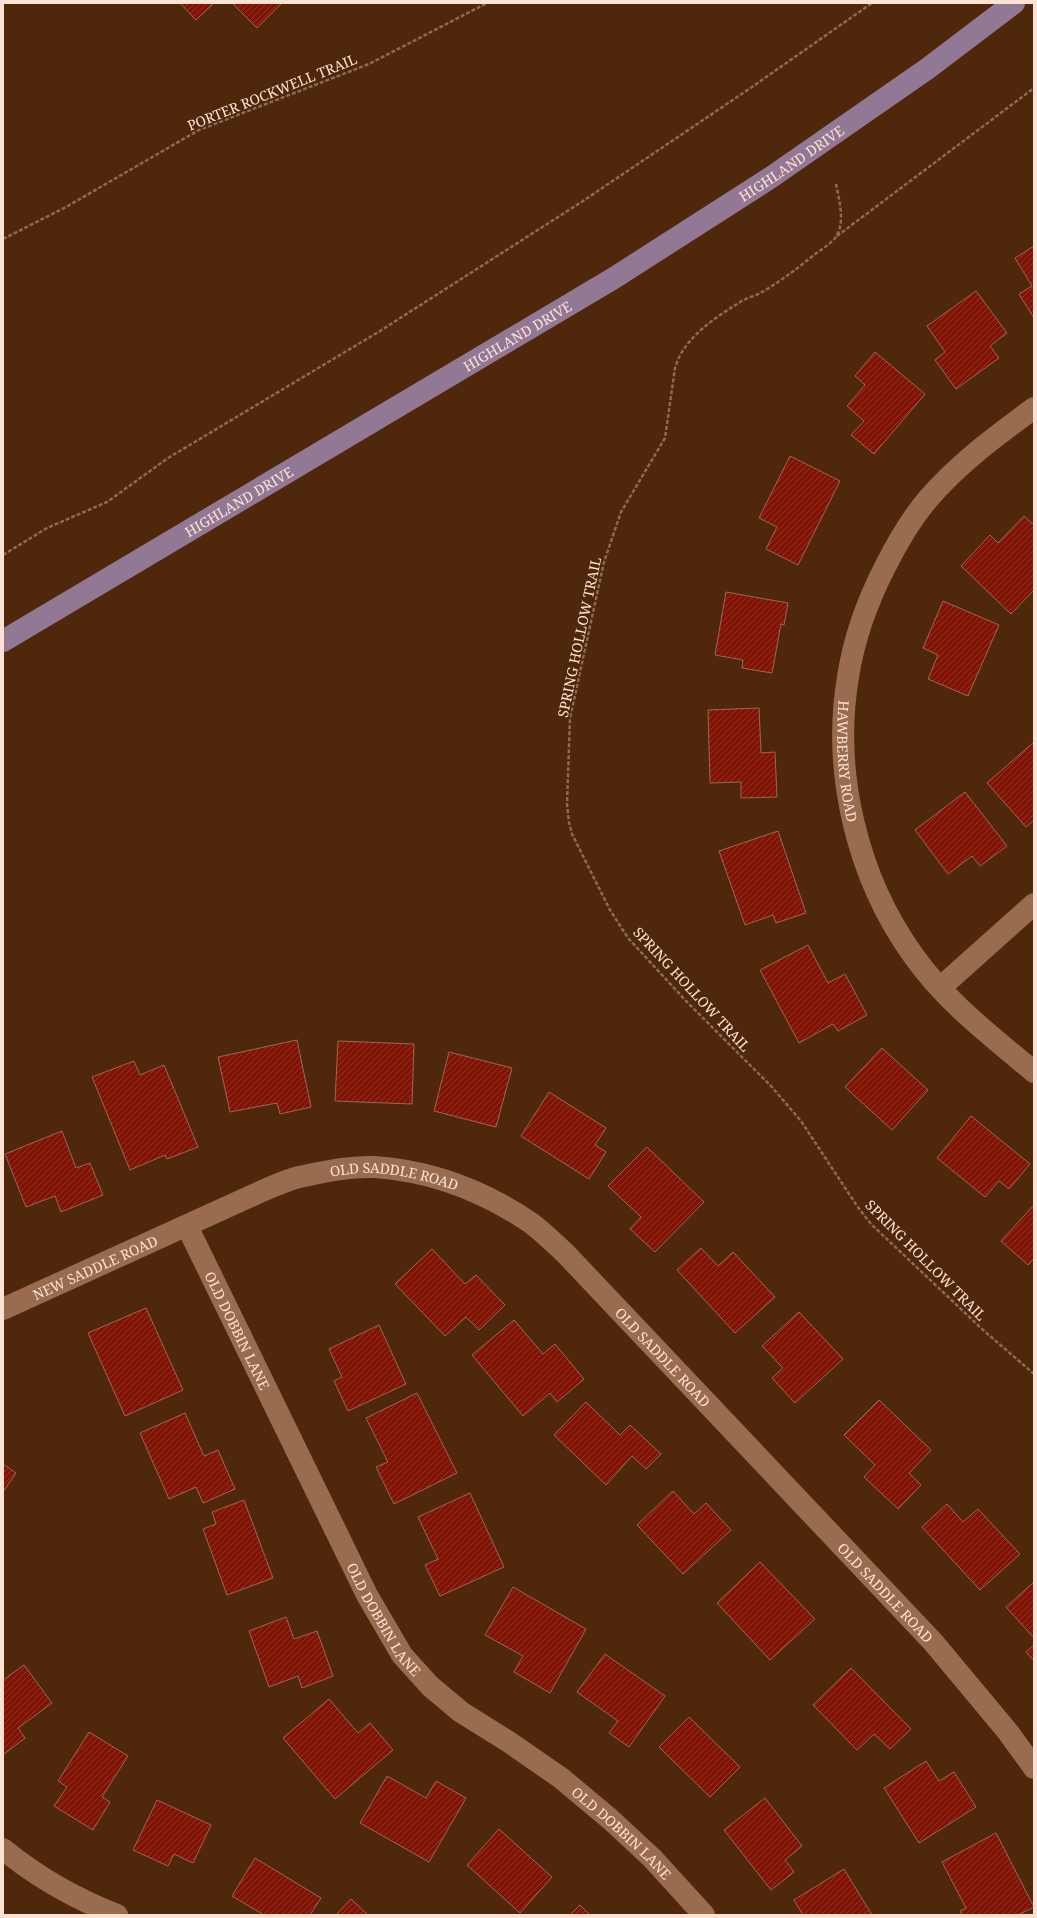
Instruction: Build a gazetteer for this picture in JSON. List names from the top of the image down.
{
  "streets": {
    "main road": ["HIGHLAND DRIVE"],
    "street": [
      "HAWBERRY ROAD",
      "OLD SADDLE ROAD",
      "NEW SADDLE ROAD",
      "OLD DOBBIN LANE"
    ],
    "path": ["PORTER ROCKWELL TRAIL", "SPRING HOLLOW TRAIL"]
  },
  "crossings": [
    ["OLD SADDLE ROAD", "NEW SADDLE ROAD"],
    ["OLD SADDLE ROAD", "OLD DOBBIN LANE"],
    ["NEW SADDLE ROAD", "OLD DOBBIN LANE"]
  ]
}
